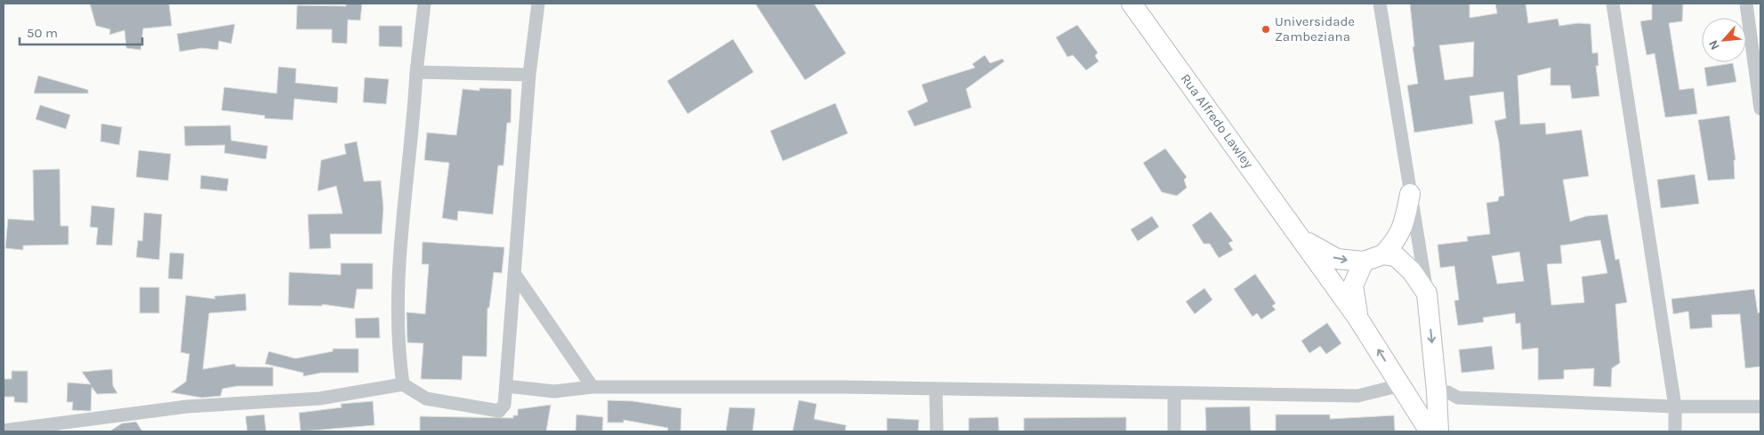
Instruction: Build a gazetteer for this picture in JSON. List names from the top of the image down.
{
  "streets": {
    "main road": ["Rua Alfredo Lawley"]
  },
  "places": ["Universidade Zambeziana"],
  "scale_bar": "50 m",
  "north": "bottom left"
}
